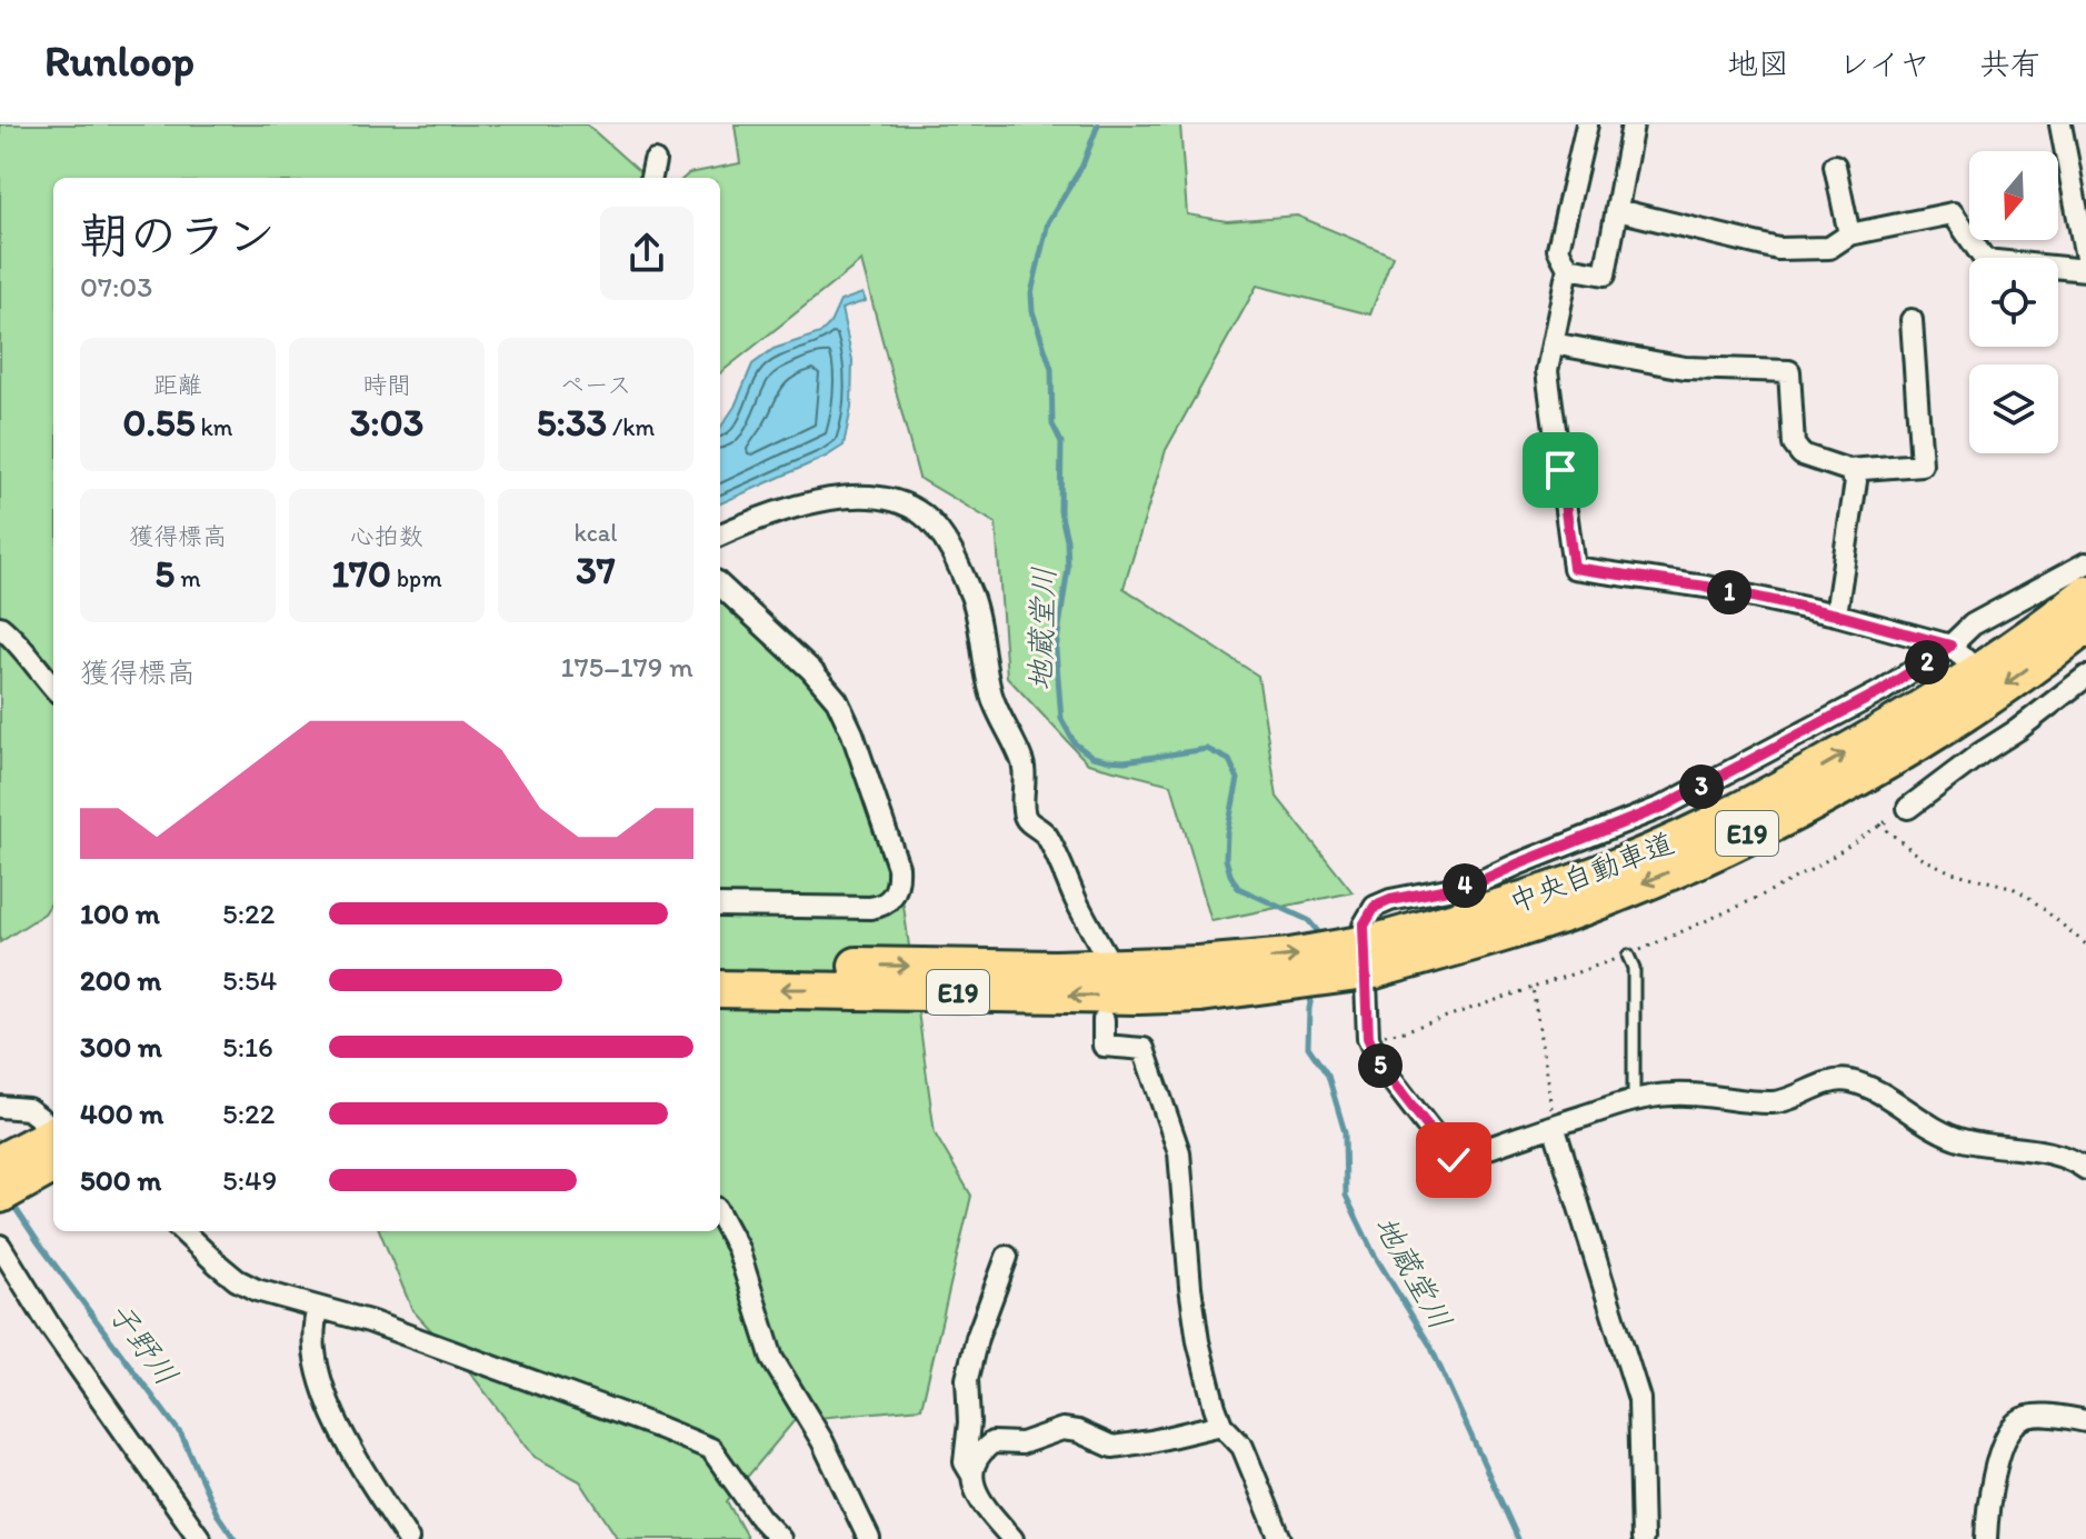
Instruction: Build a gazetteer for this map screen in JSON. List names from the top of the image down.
{
  "streets": {
    "highway": ["E19", "中央自動車道"]
  },
  "water": ["地蔵堂川", "子野川"],
  "north": "bottom",
  "page": {
    "header": "Runloop",
    "nav": ["地図", "レイヤ", "共有"],
    "heading": ["朝のラン", "07:03"],
    "stats": [
      ["距離", "0.55 km"],
      ["時間", "3:03"],
      ["ペース", "5:33 /km"],
      ["獲得標高", "5 m"],
      ["心拍数", "170 bpm"],
      ["kcal", "37"]
    ],
    "pins": [
      "1",
      "2",
      "3",
      "4",
      "5"
    ],
    "chart": ["獲得標高", "175–179 m"],
    "list": [
      {
        "name": "100 m",
        "note": "5:22"
      },
      {
        "name": "200 m",
        "note": "5:54"
      },
      {
        "name": "300 m",
        "note": "5:16"
      },
      {
        "name": "400 m",
        "note": "5:22"
      },
      {
        "name": "500 m",
        "note": "5:49"
      }
    ]
  }
}
